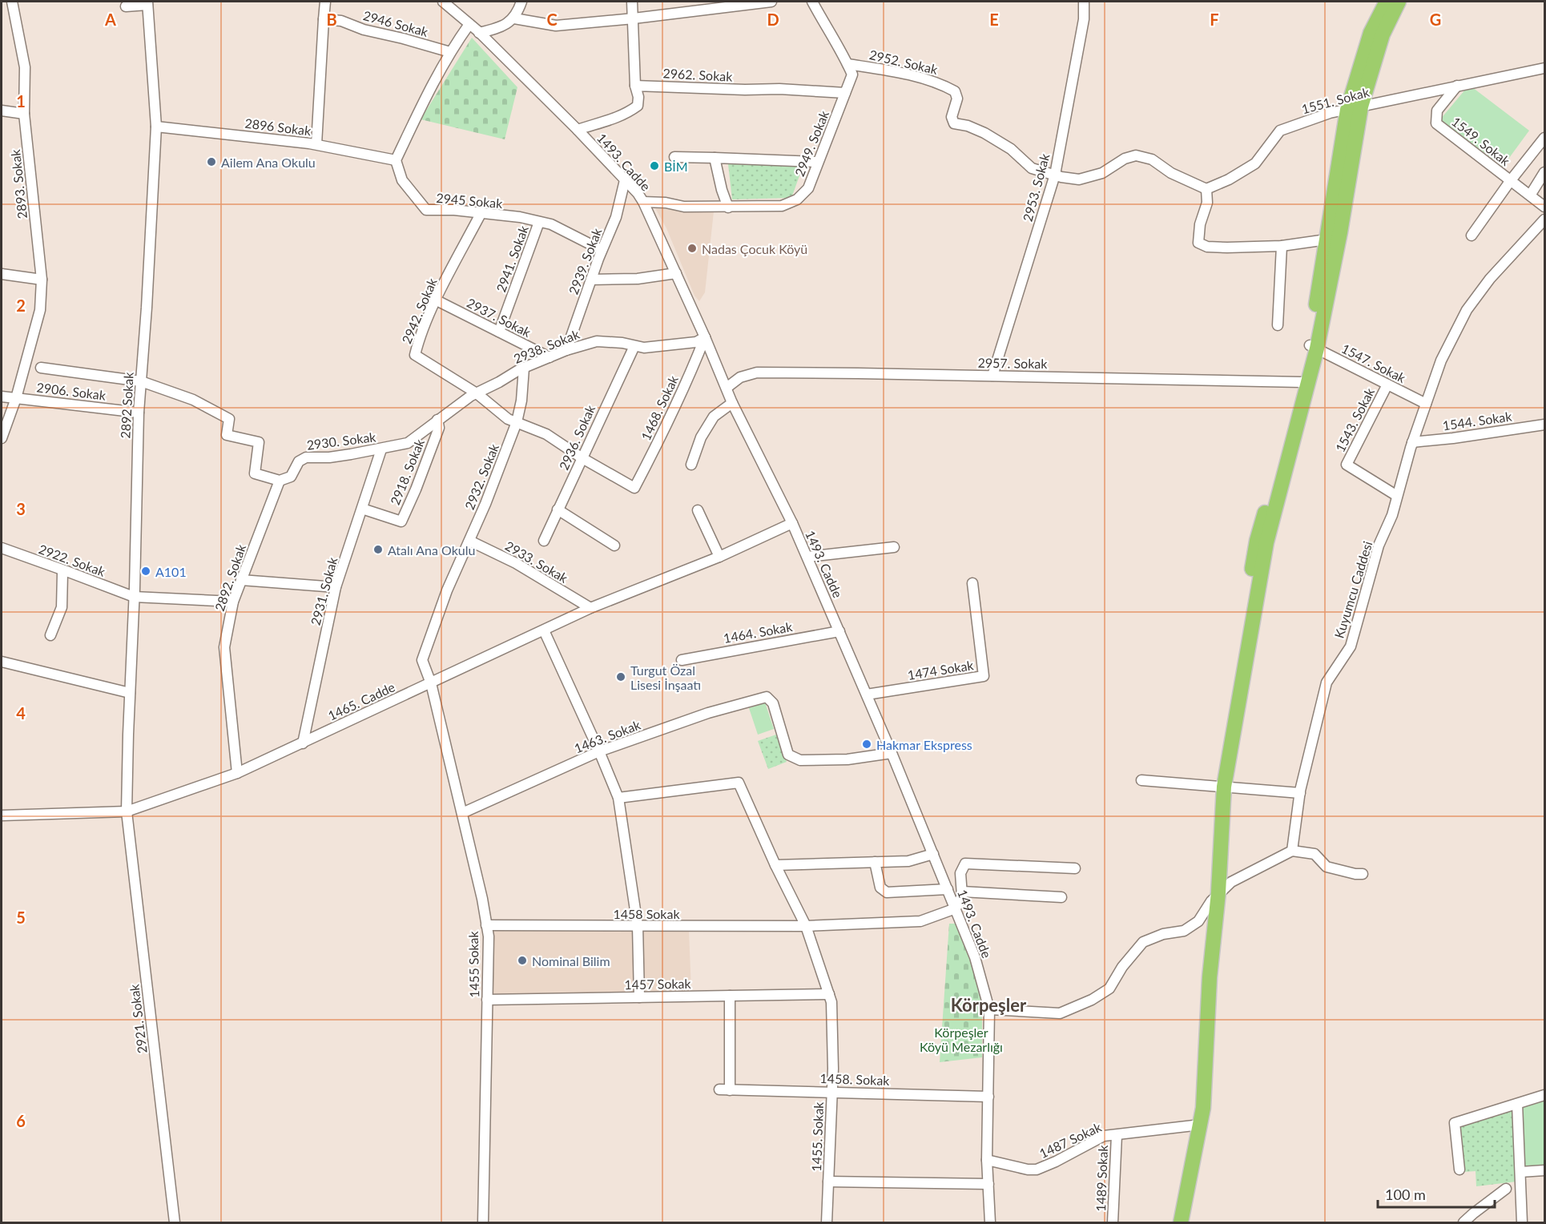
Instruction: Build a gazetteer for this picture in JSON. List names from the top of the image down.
{
  "streets": {
    "street": [
      "2946 Sokak",
      "2952. Sokak",
      "2962. Sokak",
      "1551. Sokak",
      "2896 Sokak",
      "1549. Sokak",
      "2949. Sokak",
      "1493. Cadde",
      "2893. Sokak",
      "2953. Sokak",
      "2945 Sokak",
      "2941. Sokak",
      "2939. Sokak",
      "2942. Sokak",
      "2937. Sokak",
      "2938. Sokak",
      "2957. Sokak",
      "1547. Sokak",
      "2906. Sokak",
      "2892 Sokak",
      "1468. Sokak",
      "1543. Sokak",
      "1544. Sokak",
      "2936. Sokak",
      "2930. Sokak",
      "2918. Sokak",
      "2932. Sokak",
      "2922. Sokak",
      "2933. Sokak",
      "2892. Sokak",
      "Kuyumcu Caddesi",
      "2931. Sokak",
      "1464. Sokak",
      "1474 Sokak",
      "1465. Cadde",
      "1463. Sokak",
      "1458 Sokak",
      "1455 Sokak",
      "1457 Sokak",
      "2921. Sokak",
      "1458. Sokak",
      "1455. Sokak",
      "1487 Sokak",
      "1489 Sokak"
    ]
  },
  "crossings": [
    ["2952. Sokak", "1551. Sokak"],
    ["2952. Sokak", "2949. Sokak"],
    ["2952. Sokak", "2953. Sokak"],
    ["2962. Sokak", "2949. Sokak"],
    ["1551. Sokak", "1549. Sokak"],
    ["2896 Sokak", "2945 Sokak"],
    ["2896 Sokak", "2892 Sokak"],
    ["2949. Sokak", "1493. Cadde"],
    ["1493. Cadde", "2939. Sokak"],
    ["1493. Cadde", "2938. Sokak"],
    ["1493. Cadde", "2957. Sokak"],
    ["1493. Cadde", "1468. Sokak"],
    ["1493. Cadde", "1464. Sokak"],
    ["1493. Cadde", "1474 Sokak"],
    ["1493. Cadde", "1465. Cadde"],
    ["1493. Cadde", "1463. Sokak"],
    ["1493. Cadde", "1458 Sokak"],
    ["1493. Cadde", "1458. Sokak"],
    ["1493. Cadde", "1487 Sokak"],
    ["2953. Sokak", "2957. Sokak"],
    ["2945 Sokak", "2941. Sokak"],
    ["2945 Sokak", "2939. Sokak"],
    ["2945 Sokak", "2942. Sokak"],
    ["2941. Sokak", "2937. Sokak"],
    ["2939. Sokak", "2938. Sokak"],
    ["2942. Sokak", "2937. Sokak"],
    ["2942. Sokak", "2938. Sokak"],
    ["2937. Sokak", "2938. Sokak"],
    ["2938. Sokak", "1468. Sokak"],
    ["2938. Sokak", "2936. Sokak"],
    ["2938. Sokak", "2930. Sokak"],
    ["2938. Sokak", "2918. Sokak"],
    ["2938. Sokak", "2932. Sokak"],
    ["1547. Sokak", "1543. Sokak"],
    ["1547. Sokak", "Kuyumcu Caddesi"],
    ["2906. Sokak", "2892 Sokak"],
    ["2892 Sokak", "2922. Sokak"],
    ["2892 Sokak", "1465. Cadde"],
    ["2892 Sokak", "2921. Sokak"],
    ["1468. Sokak", "2936. Sokak"],
    ["1543. Sokak", "Kuyumcu Caddesi"],
    ["1544. Sokak", "Kuyumcu Caddesi"],
    ["2930. Sokak", "2918. Sokak"],
    ["2930. Sokak", "2892. Sokak"],
    ["2930. Sokak", "2931. Sokak"],
    ["2918. Sokak", "2931. Sokak"],
    ["2932. Sokak", "2933. Sokak"],
    ["2932. Sokak", "1465. Cadde"],
    ["2932. Sokak", "1455 Sokak"],
    ["2922. Sokak", "2892. Sokak"],
    ["2933. Sokak", "1465. Cadde"],
    ["2892. Sokak", "1465. Cadde"],
    ["2931. Sokak", "1465. Cadde"],
    ["1465. Cadde", "1455 Sokak"],
    ["1465. Cadde", "2921. Sokak"],
    ["1463. Sokak", "1455 Sokak"],
    ["1458 Sokak", "1455 Sokak"],
    ["1458 Sokak", "1455. Sokak"],
    ["1455 Sokak", "1457 Sokak"],
    ["1457 Sokak", "1455. Sokak"],
    ["1458. Sokak", "1455. Sokak"],
    ["1487 Sokak", "1489 Sokak"]
  ],
  "districts": ["Körpeşler"],
  "parks": ["Körpeşler Köyü Mezarlığı"],
  "places": [
    "Ailem Ana Okulu",
    "BİM",
    "Nadas Çocuk Köyü",
    "Atalı Ana Okulu",
    "A101",
    "Turgut Özal Lisesi İnşaatı",
    "Hakmar Ekspress",
    "Nominal Bilim"
  ],
  "scale_bar": "100 m",
  "grid": {
    "columns": [
      "A",
      "B",
      "C",
      "D",
      "E",
      "F",
      "G"
    ],
    "rows": [
      "1",
      "2",
      "3",
      "4",
      "5",
      "6"
    ]
  }
}
